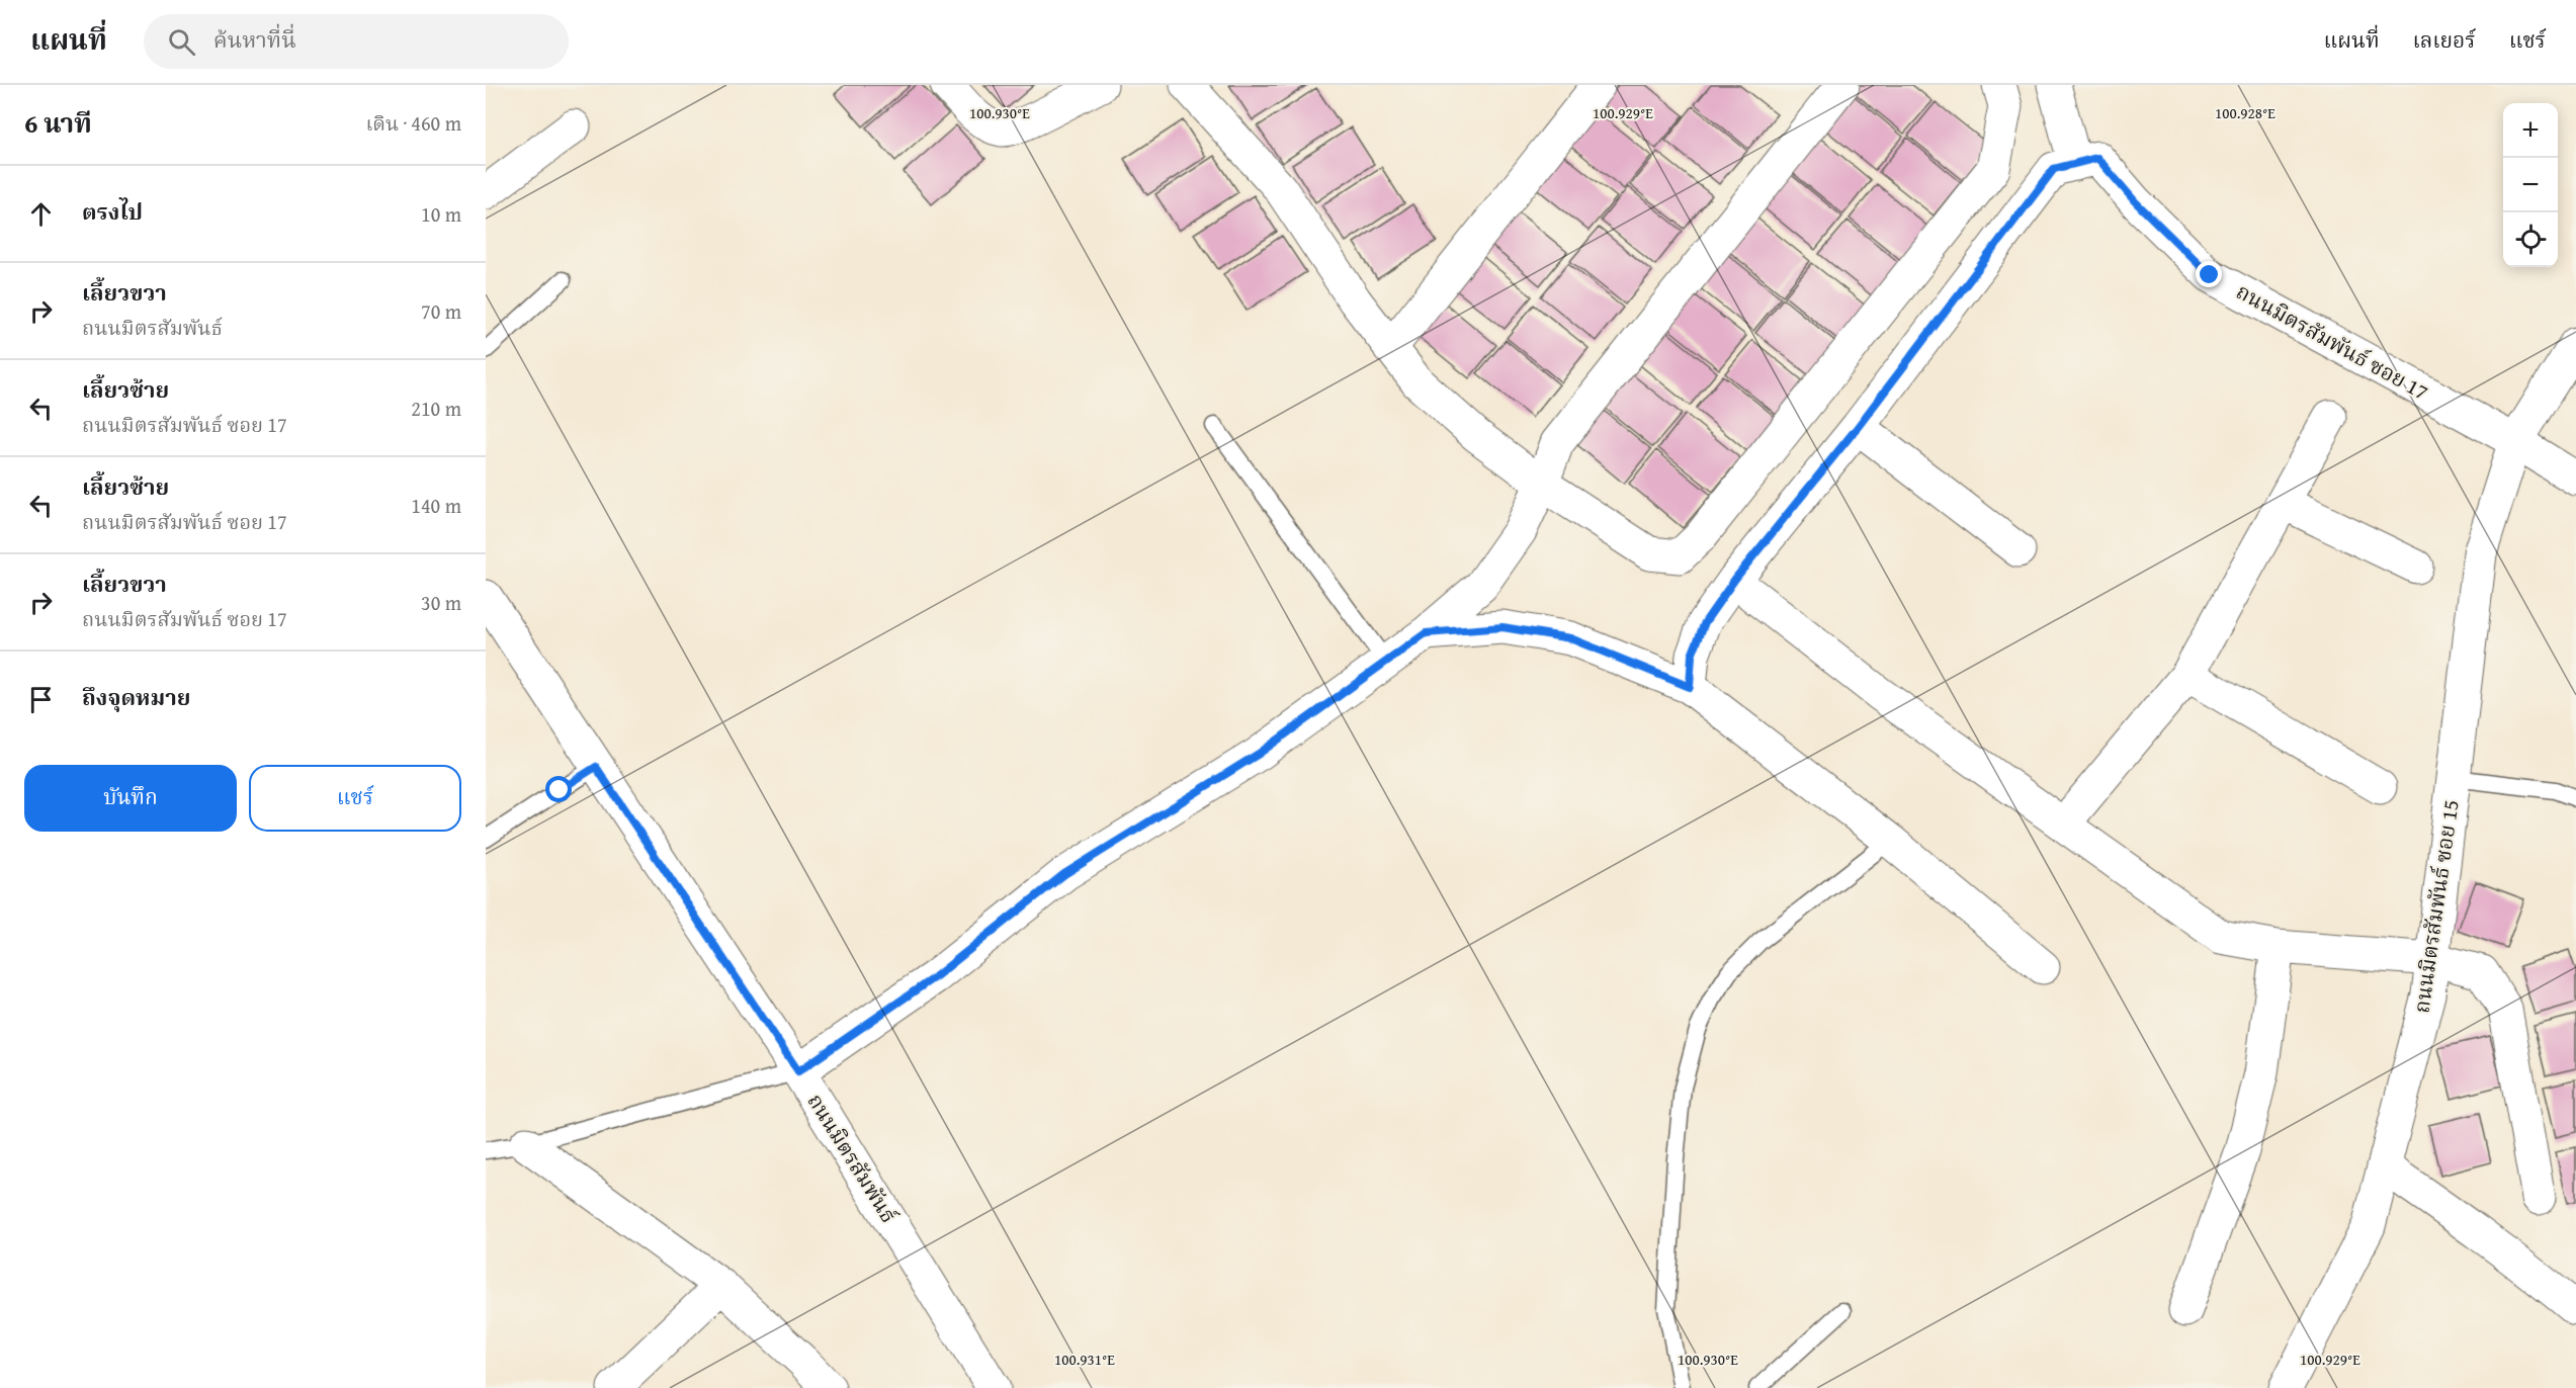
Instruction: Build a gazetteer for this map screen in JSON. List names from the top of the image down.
{
  "streets": {
    "street": ["ถนนมิตรสัมพันธ์ ซอย 17", "ถนนมิตรสัมพันธ์ ซอย 15", "ถนนมิตรสัมพันธ์"]
  },
  "crossings": [
    ["ถนนมิตรสัมพันธ์ ซอย 17", "ถนนมิตรสัมพันธ์ ซอย 15"]
  ],
  "page": {
    "header": "แผนที่",
    "search": "ค้นหาที่นี่",
    "nav": ["แผนที่", "เลเยอร์", "แชร์"],
    "heading": ["6 นาที", "เดิน · 460 m"],
    "map_buttons": ["+", "−"],
    "list": [
      ["ตรงไป", "10 m"],
      ["เลี้ยวขวา", "ถนนมิตรสัมพันธ์", "70 m"],
      ["เลี้ยวซ้าย", "ถนนมิตรสัมพันธ์ ซอย 17", "210 m"],
      ["เลี้ยวซ้าย", "ถนนมิตรสัมพันธ์ ซอย 17", "140 m"],
      ["เลี้ยวขวา", "ถนนมิตรสัมพันธ์ ซอย 17", "30 m"],
      "ถึงจุดหมาย"
    ],
    "buttons": ["บันทึก", "แชร์"]
  },
  "coordinates": [
    "100.930°E",
    "100.929°E",
    "100.928°E",
    "100.931°E"
  ]
}
